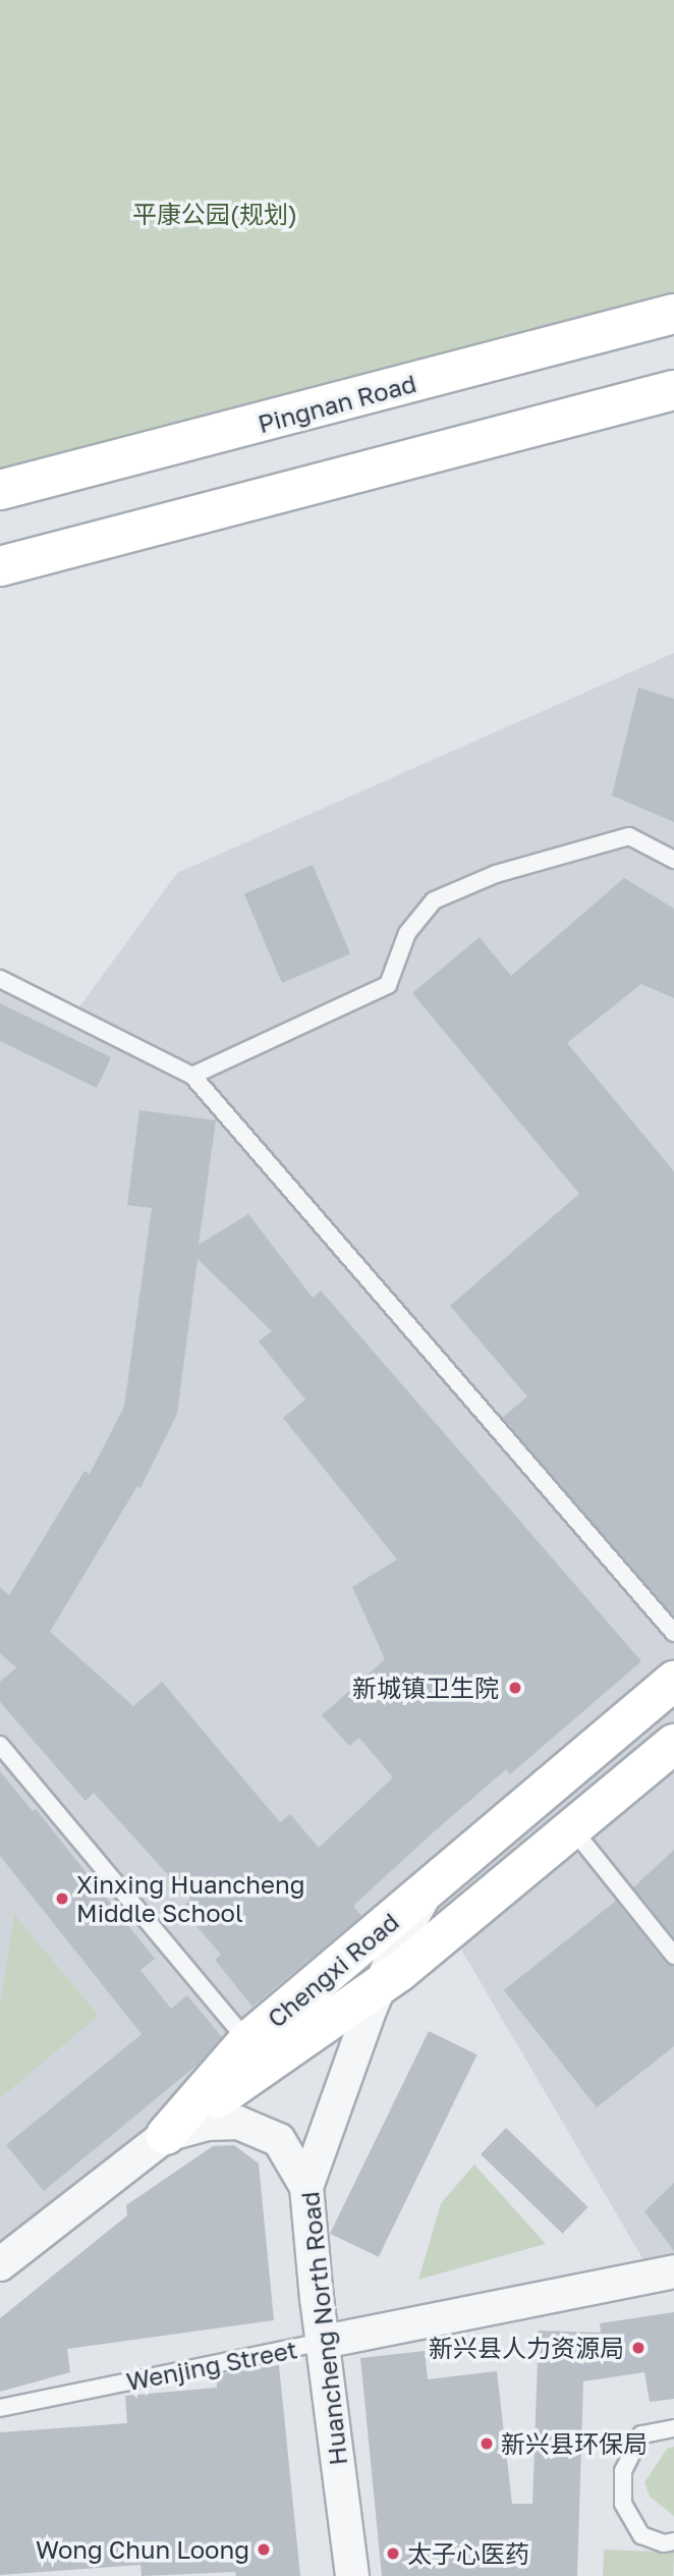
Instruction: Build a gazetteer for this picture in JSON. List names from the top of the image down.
{
  "streets": {
    "main road": ["Pingnan Road", "Chengxi Road"],
    "street": ["Huancheng North Road", "Wenjing Street"]
  },
  "crossings": [
    ["Chengxi Road", "Huancheng North Road"],
    ["Huancheng North Road", "Wenjing Street"]
  ],
  "parks": ["平康公园(规划)"],
  "places": [
    "新城镇卫生院",
    "Xinxing Huancheng Middle School",
    "新兴县人力资源局",
    "新兴县环保局",
    "Wong Chun Loong",
    "太子心医药"
  ]
}
